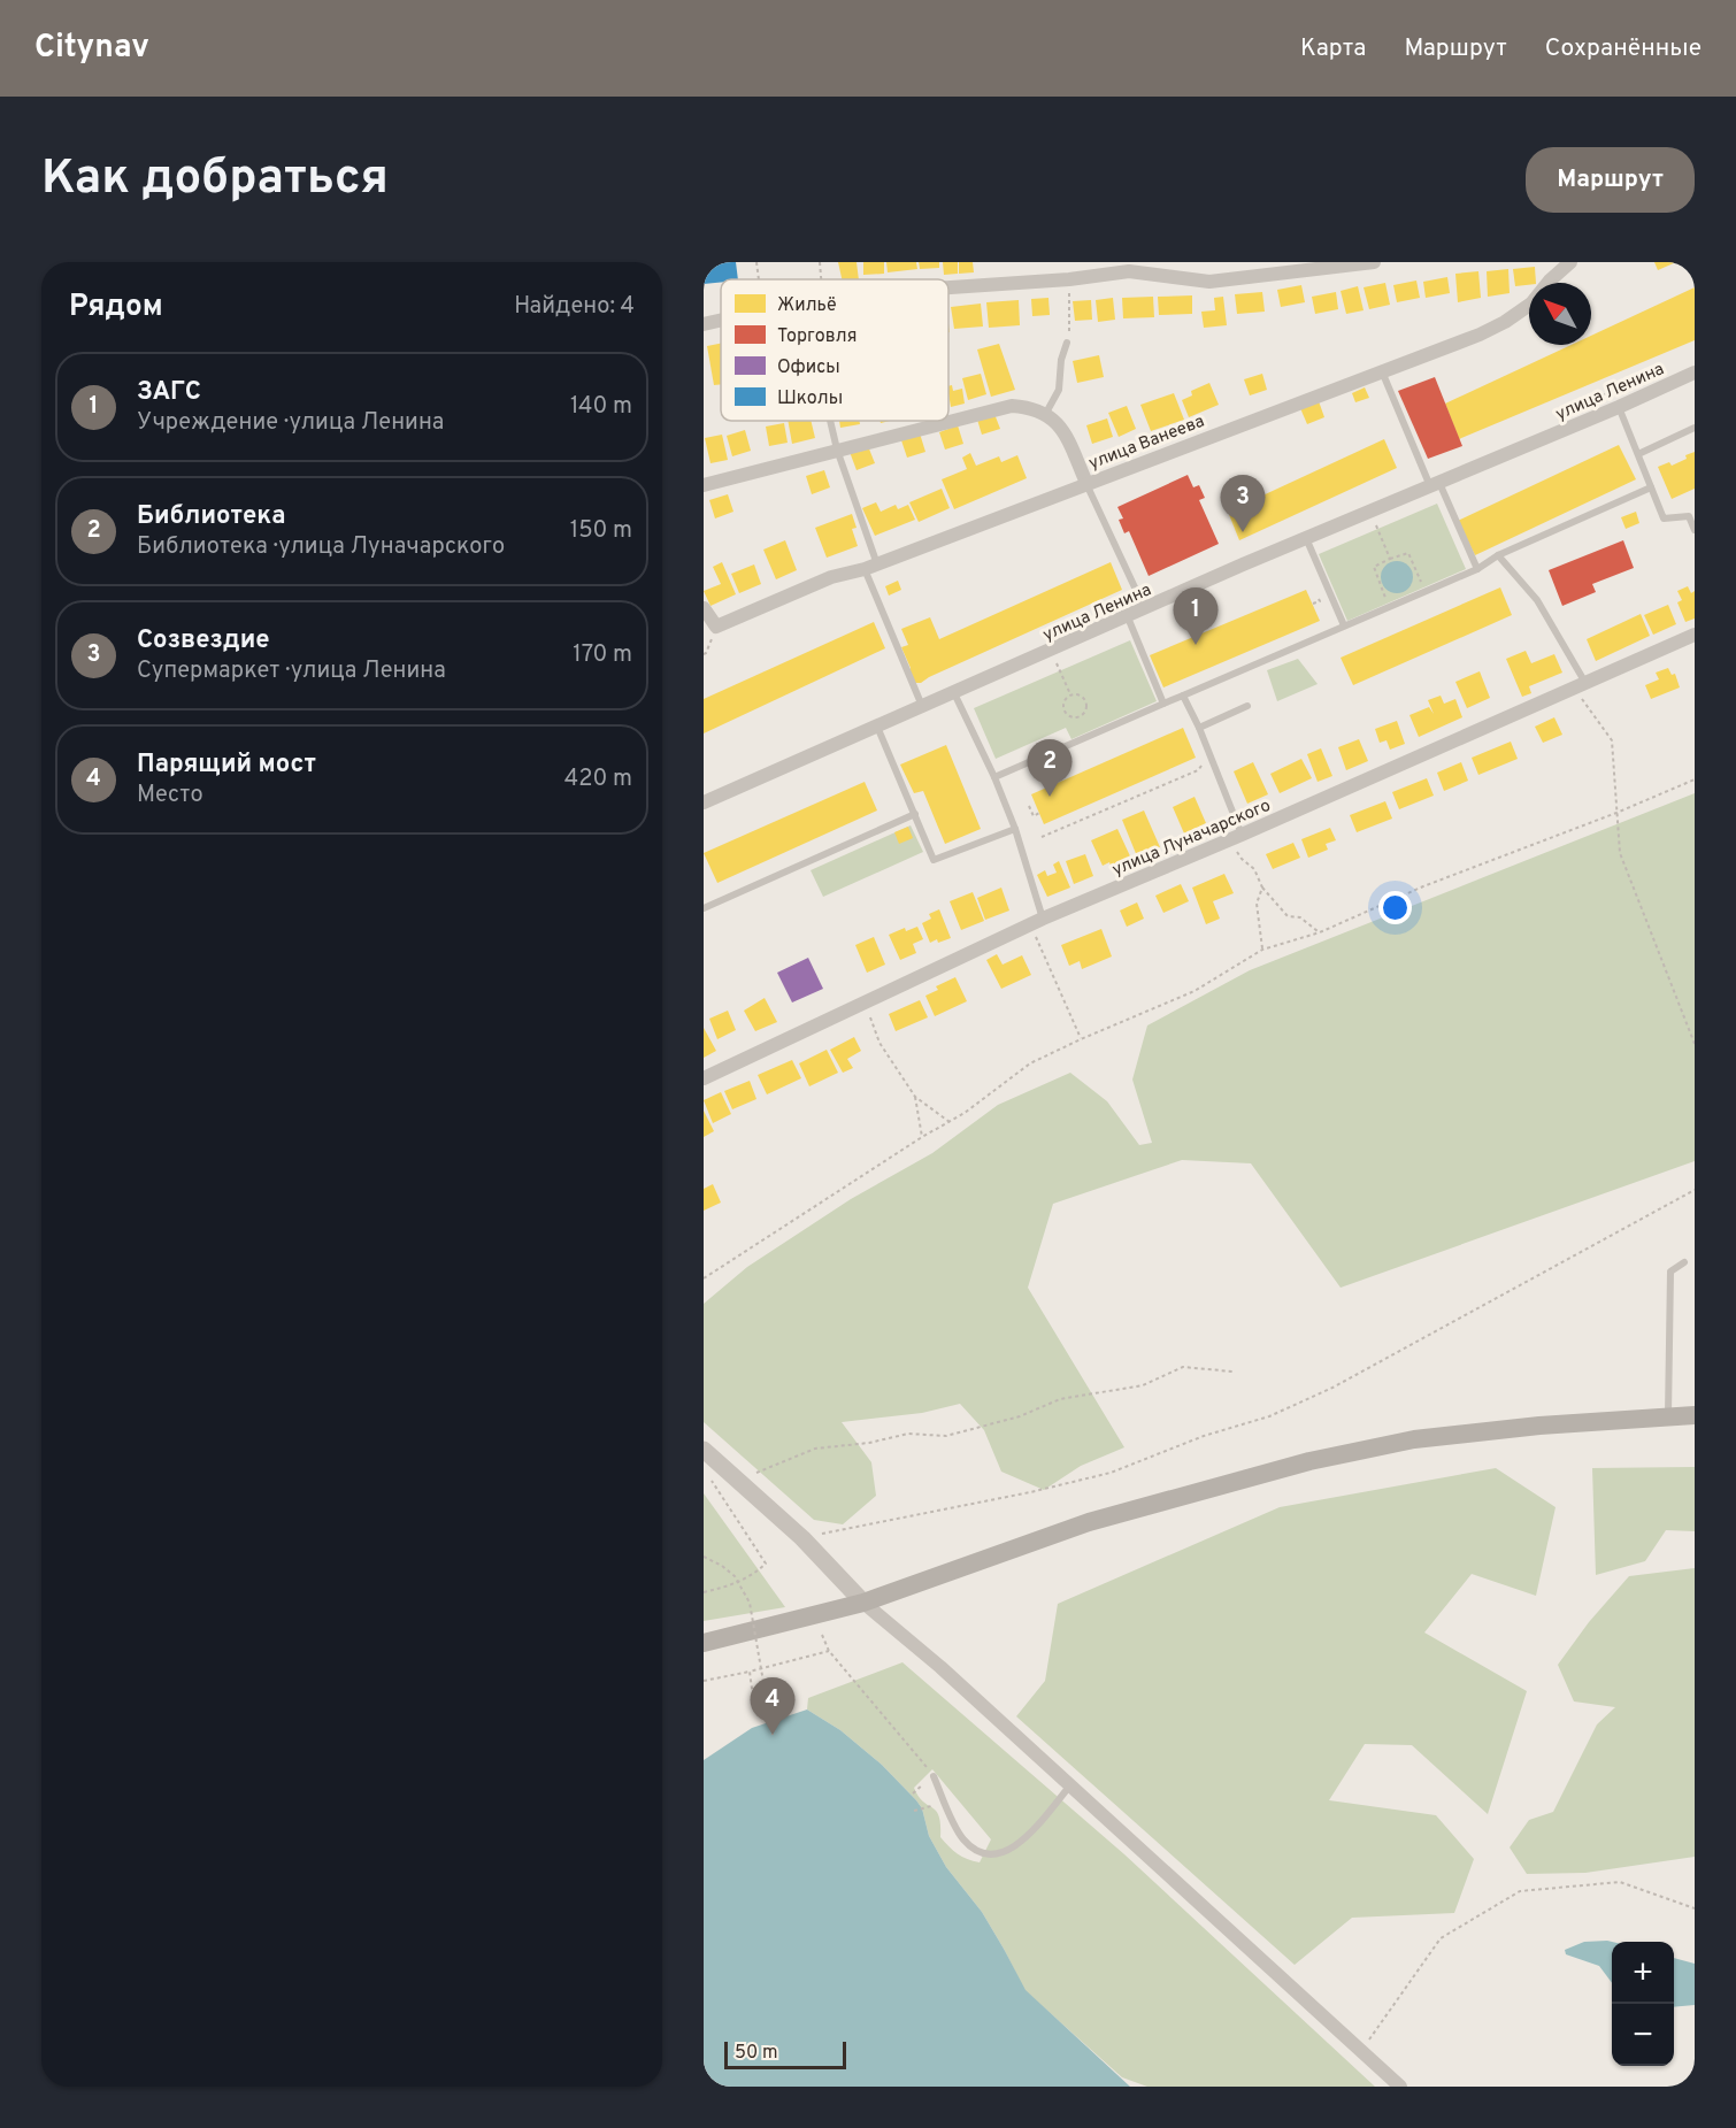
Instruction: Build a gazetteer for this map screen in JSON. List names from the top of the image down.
{
  "streets": {
    "street": ["улица Ленина", "улица Ванеева", "улица Луначарского"]
  },
  "legend": [
    "Жильё",
    "Торговля",
    "Офисы",
    "Школы"
  ],
  "scale_bar": "50 m",
  "north": "top left",
  "page": {
    "header": "Citynav",
    "nav": ["Карта", "Маршрут", "Сохранённые"],
    "buttons": "Маршрут",
    "title": "Как добраться",
    "heading": ["Рядом", "Найдено: 4"],
    "list": [
      {
        "mark": "1",
        "name": "ЗАГС",
        "note": "Учреждение · улица Ленина",
        "value": "140 m"
      },
      {
        "mark": "2",
        "name": "Библиотека",
        "note": "Библиотека · улица Луначарского",
        "value": "150 m"
      },
      {
        "mark": "3",
        "name": "Созвездие",
        "note": "Супермаркет · улица Ленина",
        "value": "170 m"
      },
      {
        "mark": "4",
        "name": "Парящий мост",
        "note": "Место",
        "value": "420 m"
      }
    ],
    "pins": [
      "3",
      "1",
      "2",
      "4"
    ],
    "map_buttons": ["+", "−"],
    "scale": "50 m"
  }
}
